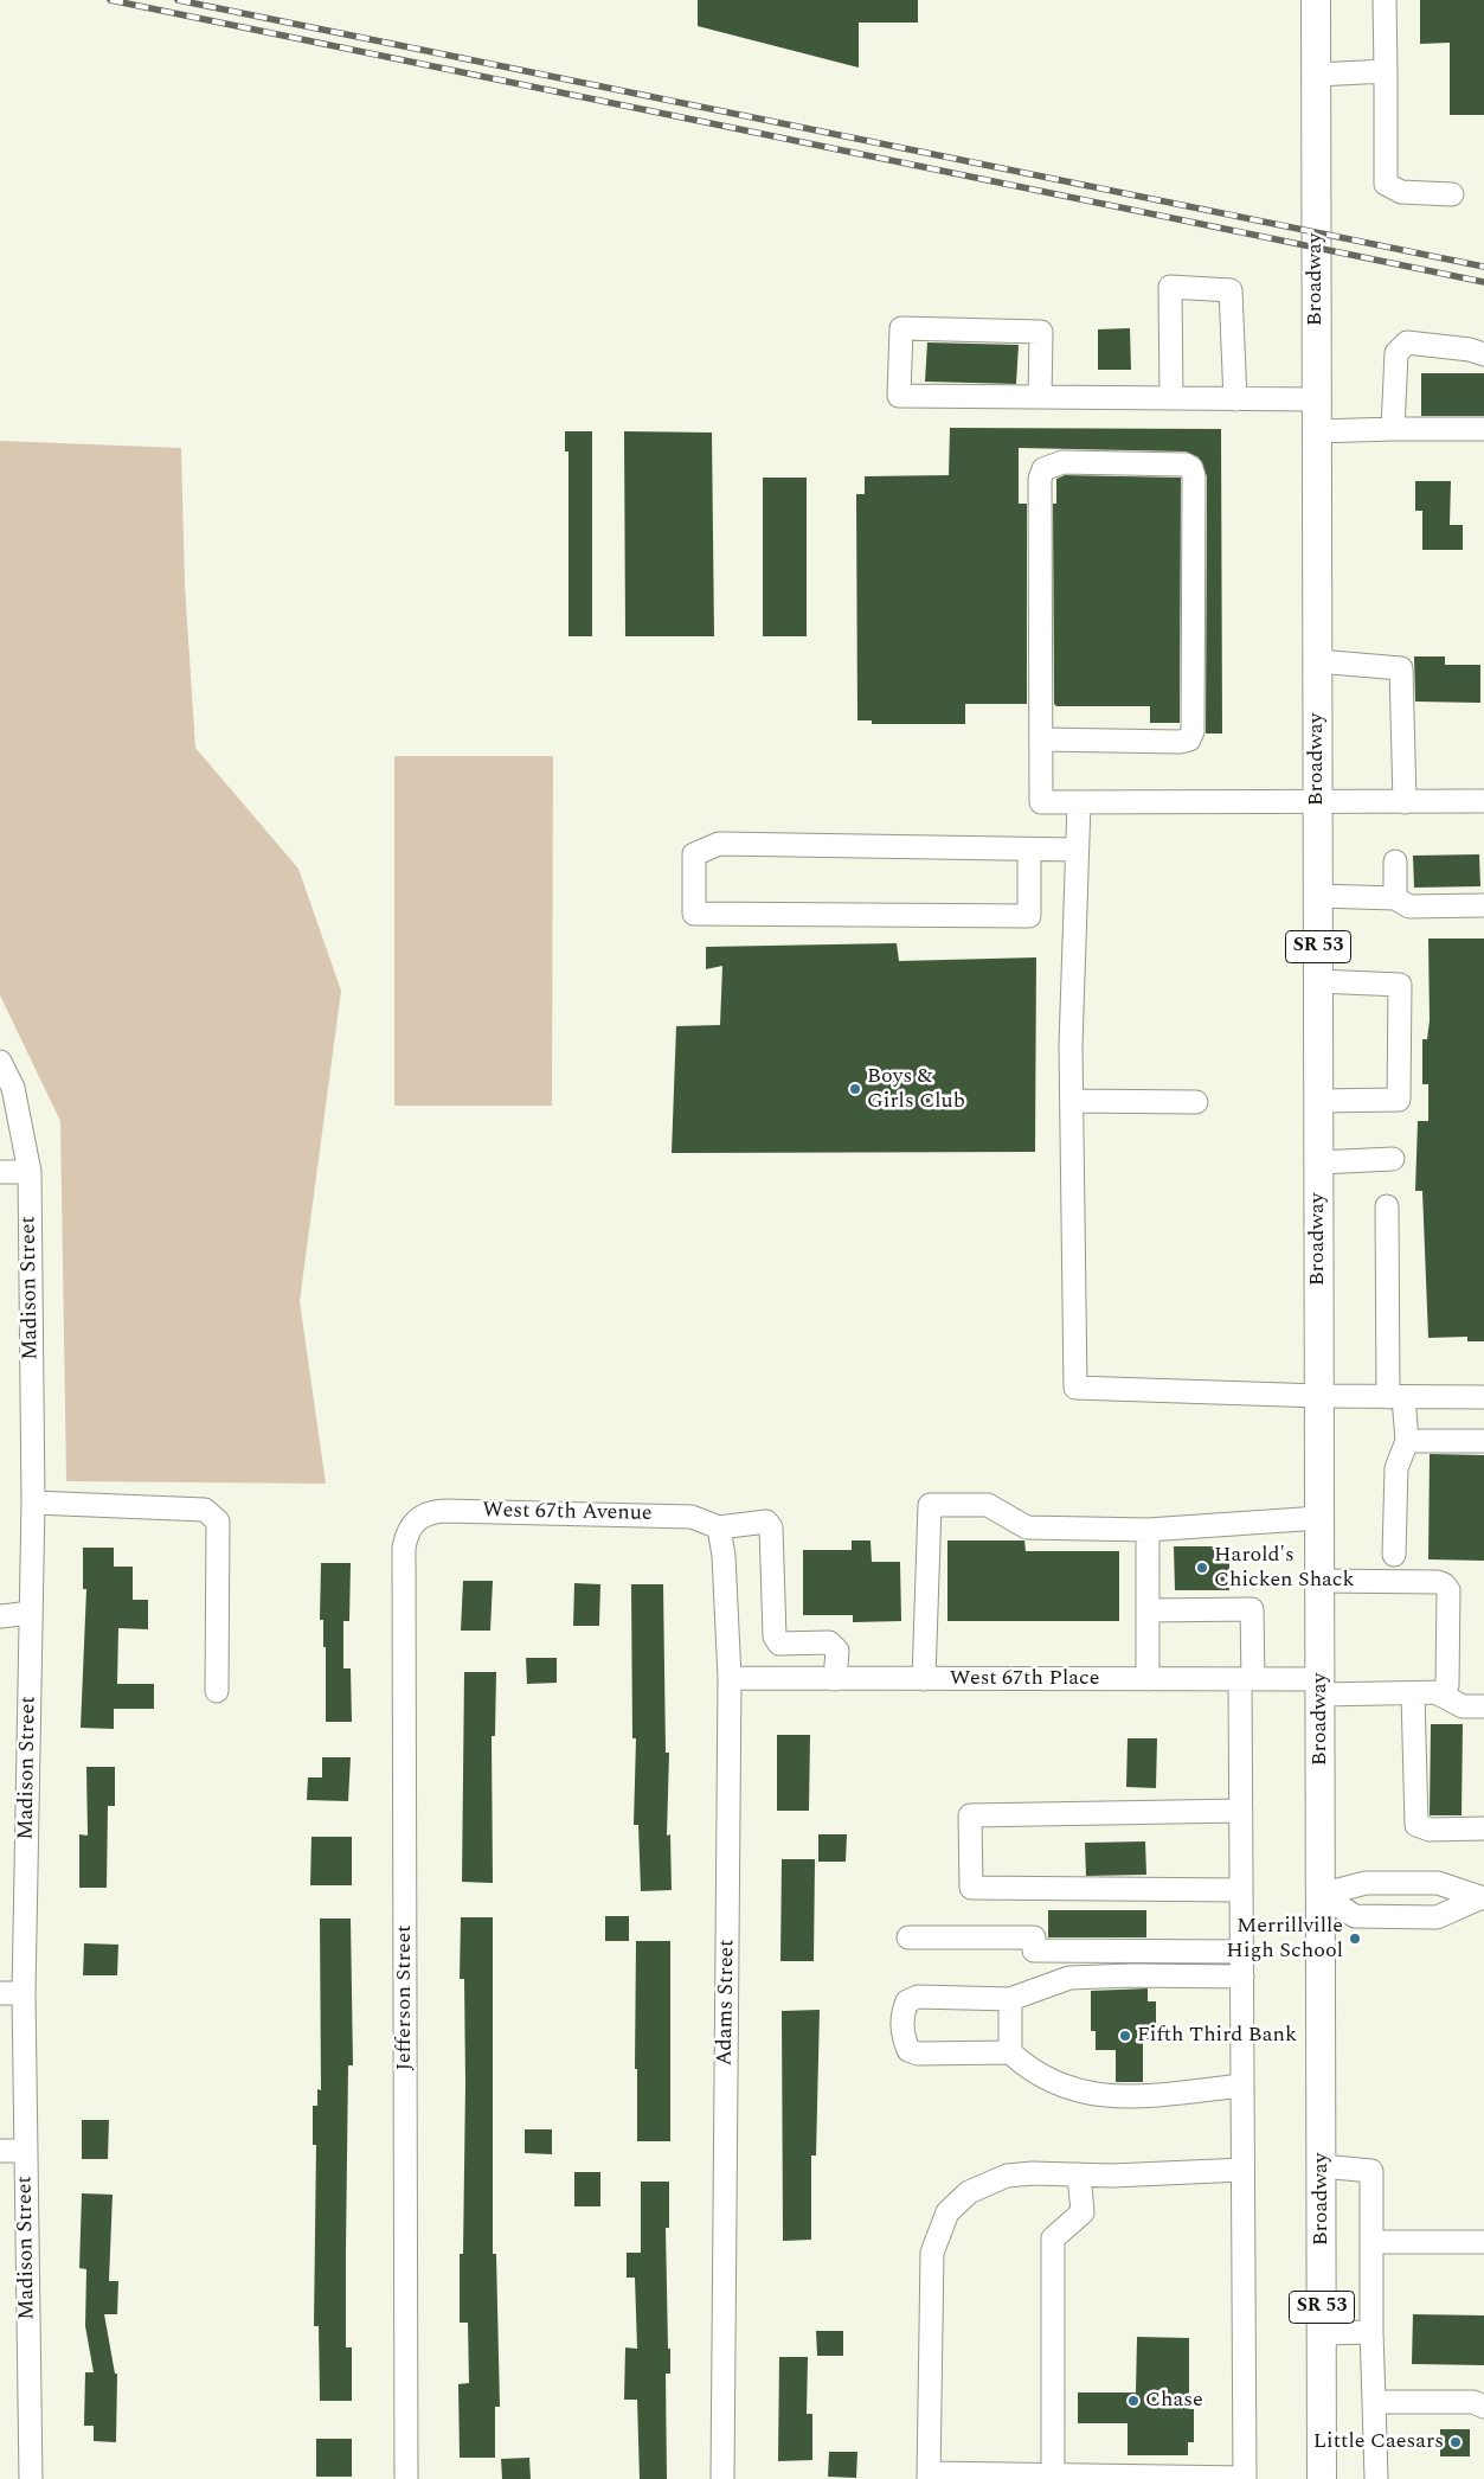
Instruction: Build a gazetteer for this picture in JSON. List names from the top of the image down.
{
  "streets": {
    "main road": ["Broadway", "SR 53"],
    "street": [
      "Madison Street",
      "West 67th Avenue",
      "West 67th Place",
      "Jefferson Street",
      "Adams Street"
    ]
  },
  "crossings": [
    ["Broadway", "West 67th Place"],
    ["West 67th Avenue", "Jefferson Street"],
    ["West 67th Avenue", "Adams Street"],
    ["West 67th Place", "Adams Street"]
  ],
  "places": [
    "Boys & Girls Club",
    "Harold's Chicken Shack",
    "Merrillville High School",
    "Fifth Third Bank",
    "Chase",
    "Little Caesars"
  ]
}
